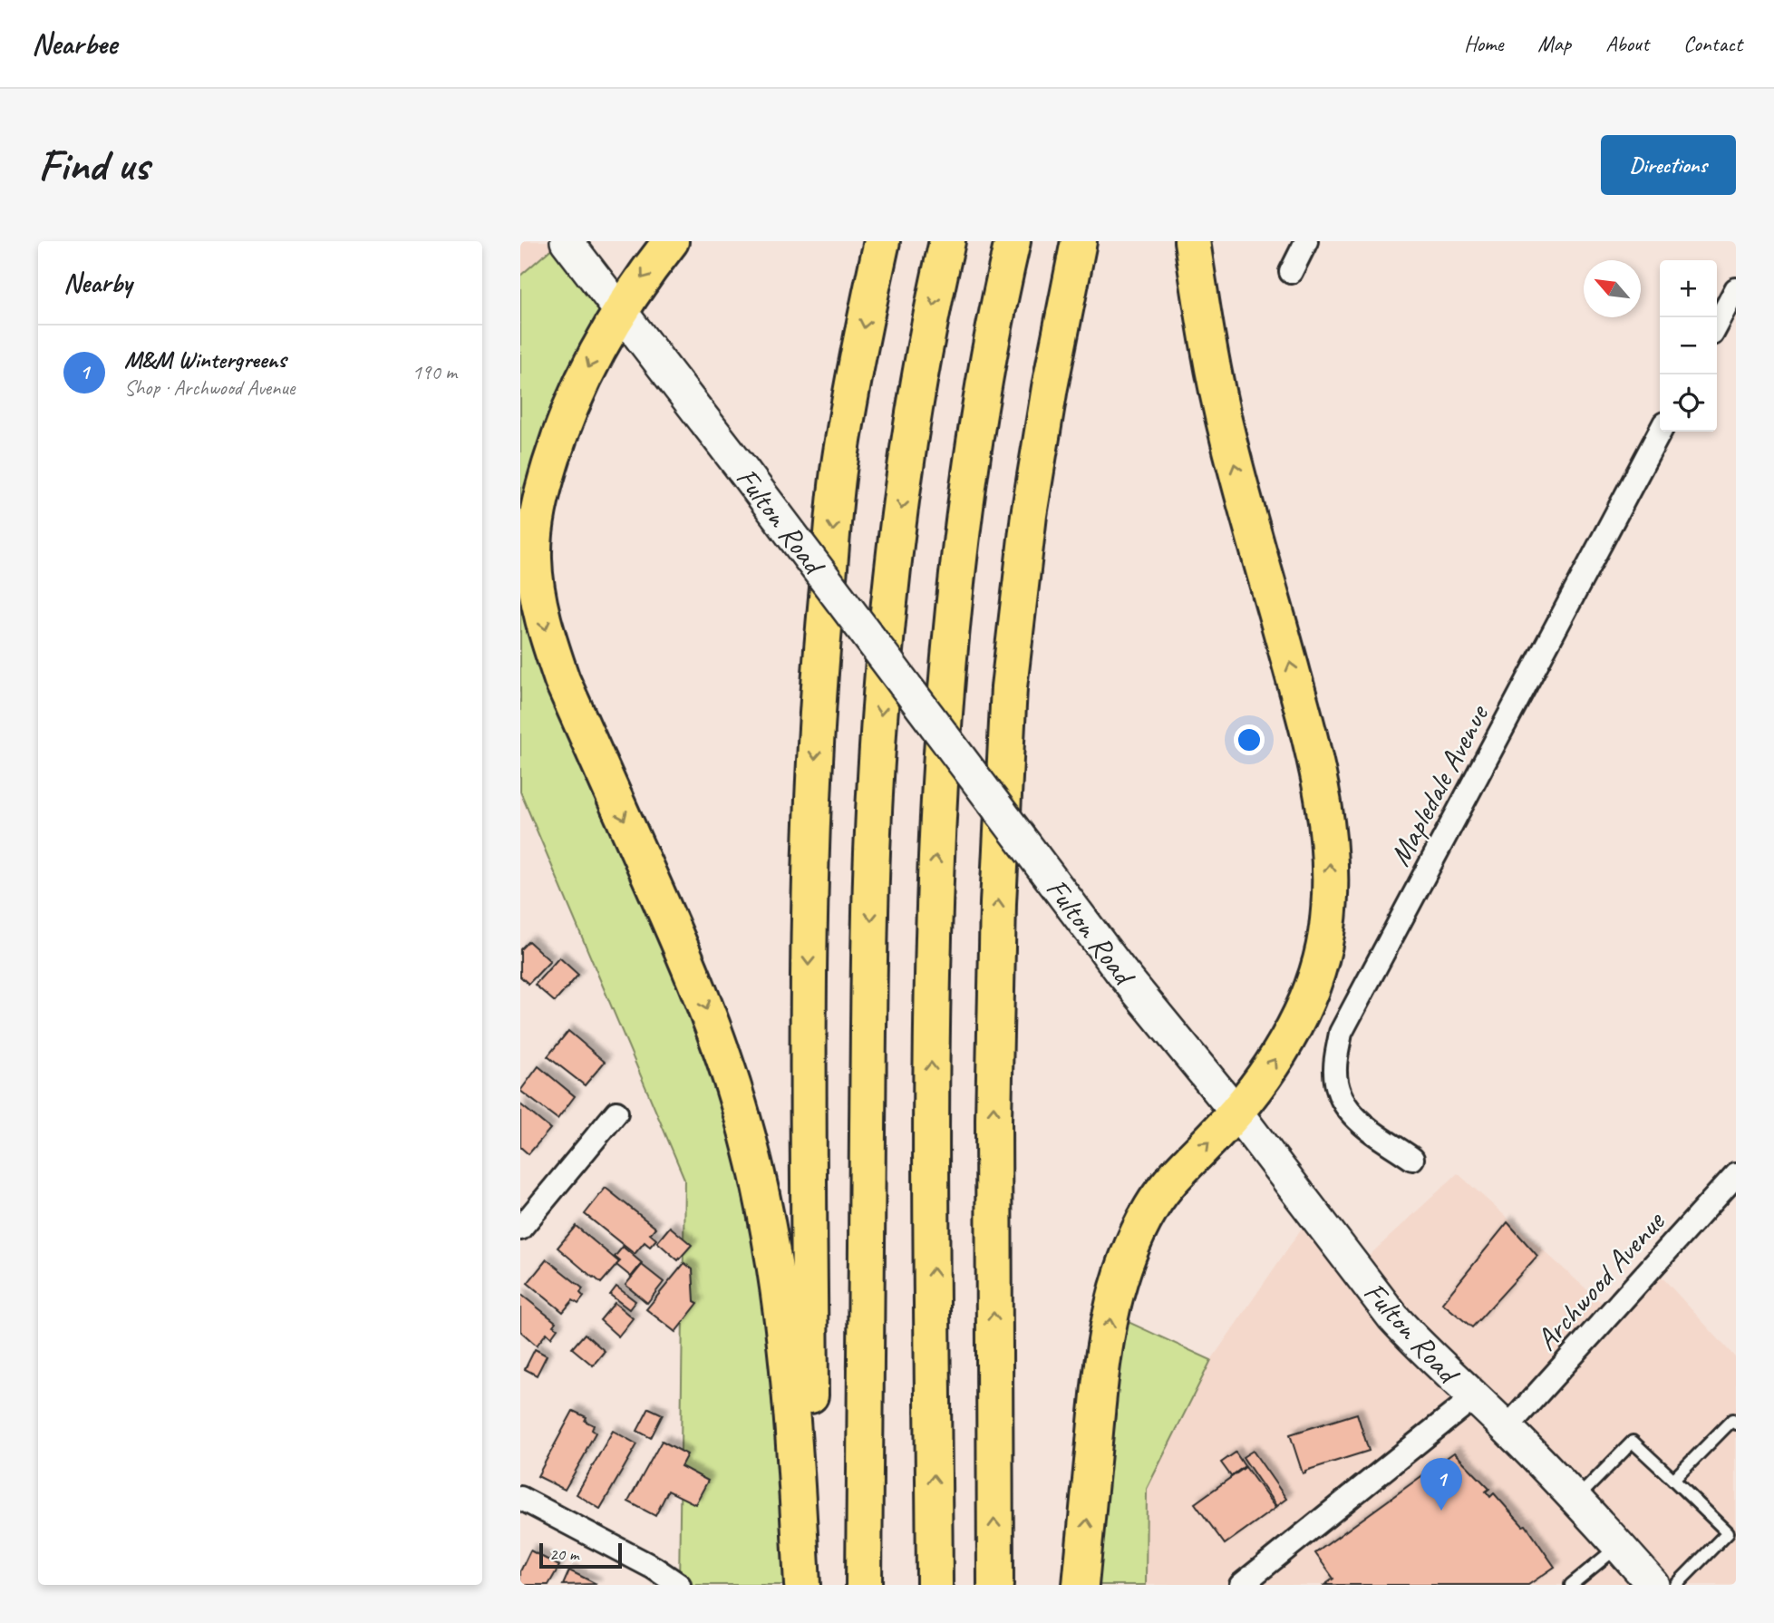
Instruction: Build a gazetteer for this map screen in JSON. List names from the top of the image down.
{
  "streets": {
    "main road": ["Fulton Road"],
    "street": ["Mapledale Avenue", "Archwood Avenue"]
  },
  "crossings": [
    ["Fulton Road", "Archwood Avenue"]
  ],
  "scale_bar": "20 m",
  "north": "top left",
  "page": {
    "header": "Nearbee",
    "nav": [
      "Home",
      "Map",
      "About",
      "Contact"
    ],
    "buttons": "Directions",
    "title": "Find us",
    "heading": "Nearby",
    "map_buttons": ["+", "−"],
    "list": [
      {
        "mark": "1",
        "name": "M&M Wintergreens",
        "note": "Shop · Archwood Avenue",
        "value": "190 m"
      }
    ],
    "pins": "1",
    "scale": "20 m"
  }
}
